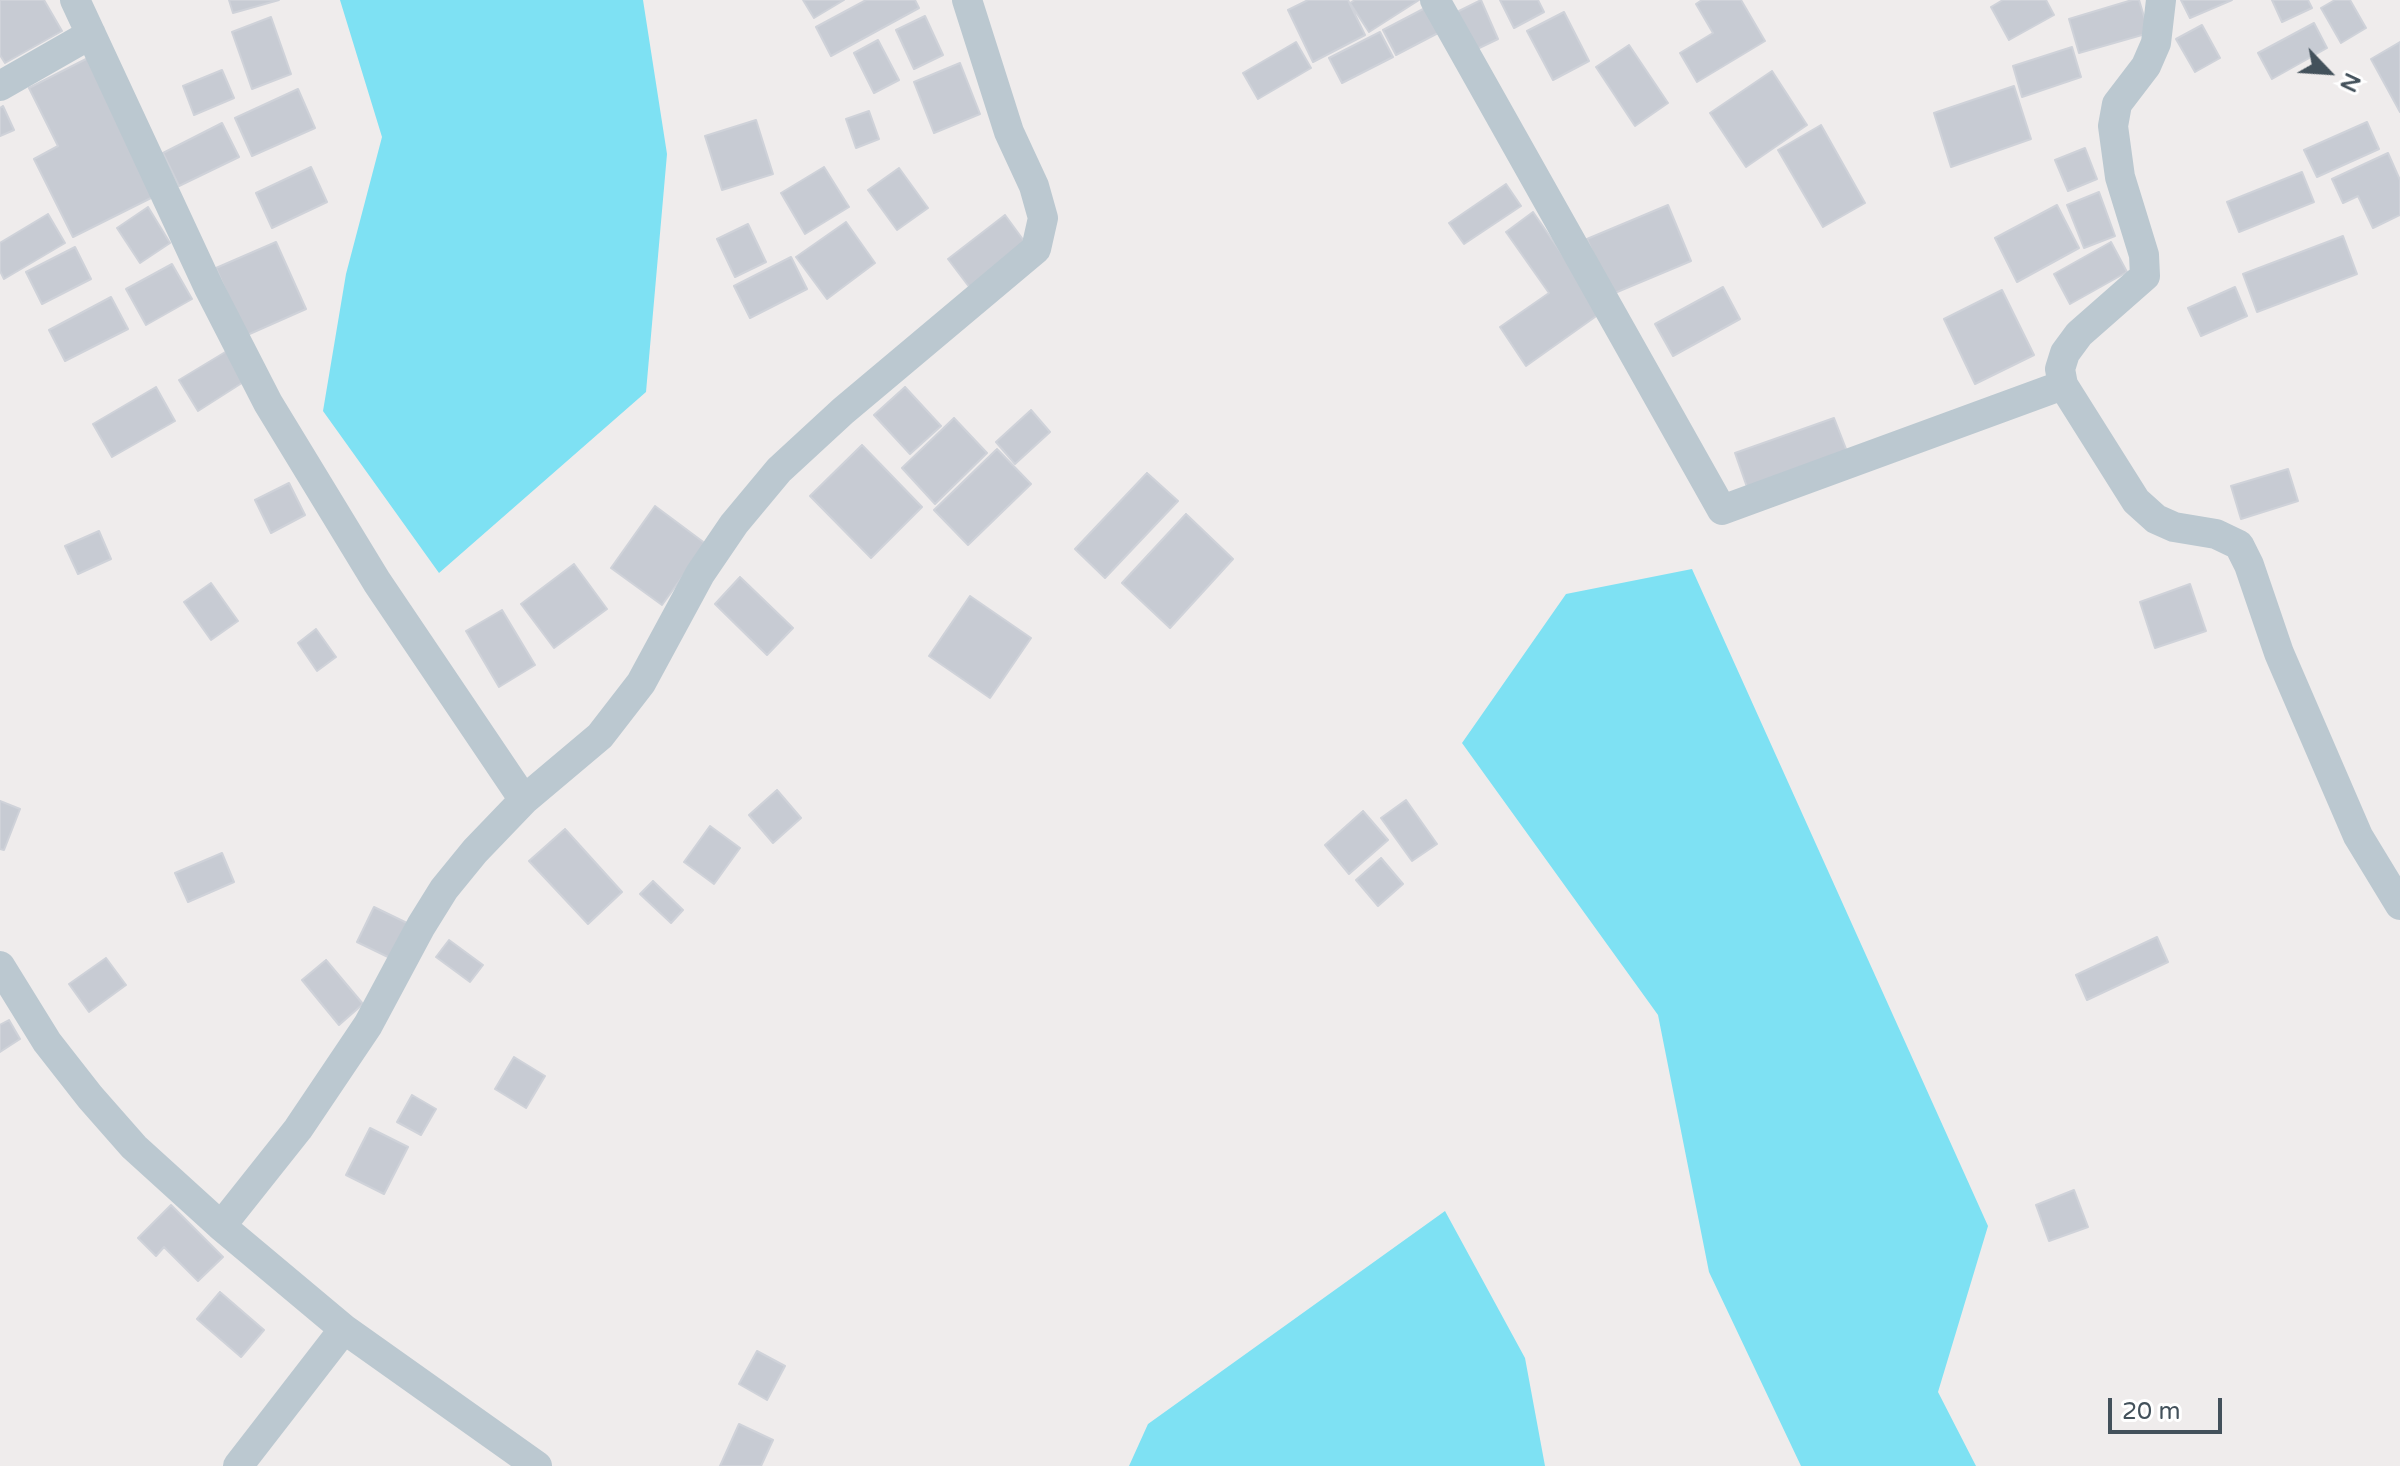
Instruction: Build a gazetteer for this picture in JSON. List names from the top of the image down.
{
  "scale_bar": "20 m",
  "north": "bottom right"
}
